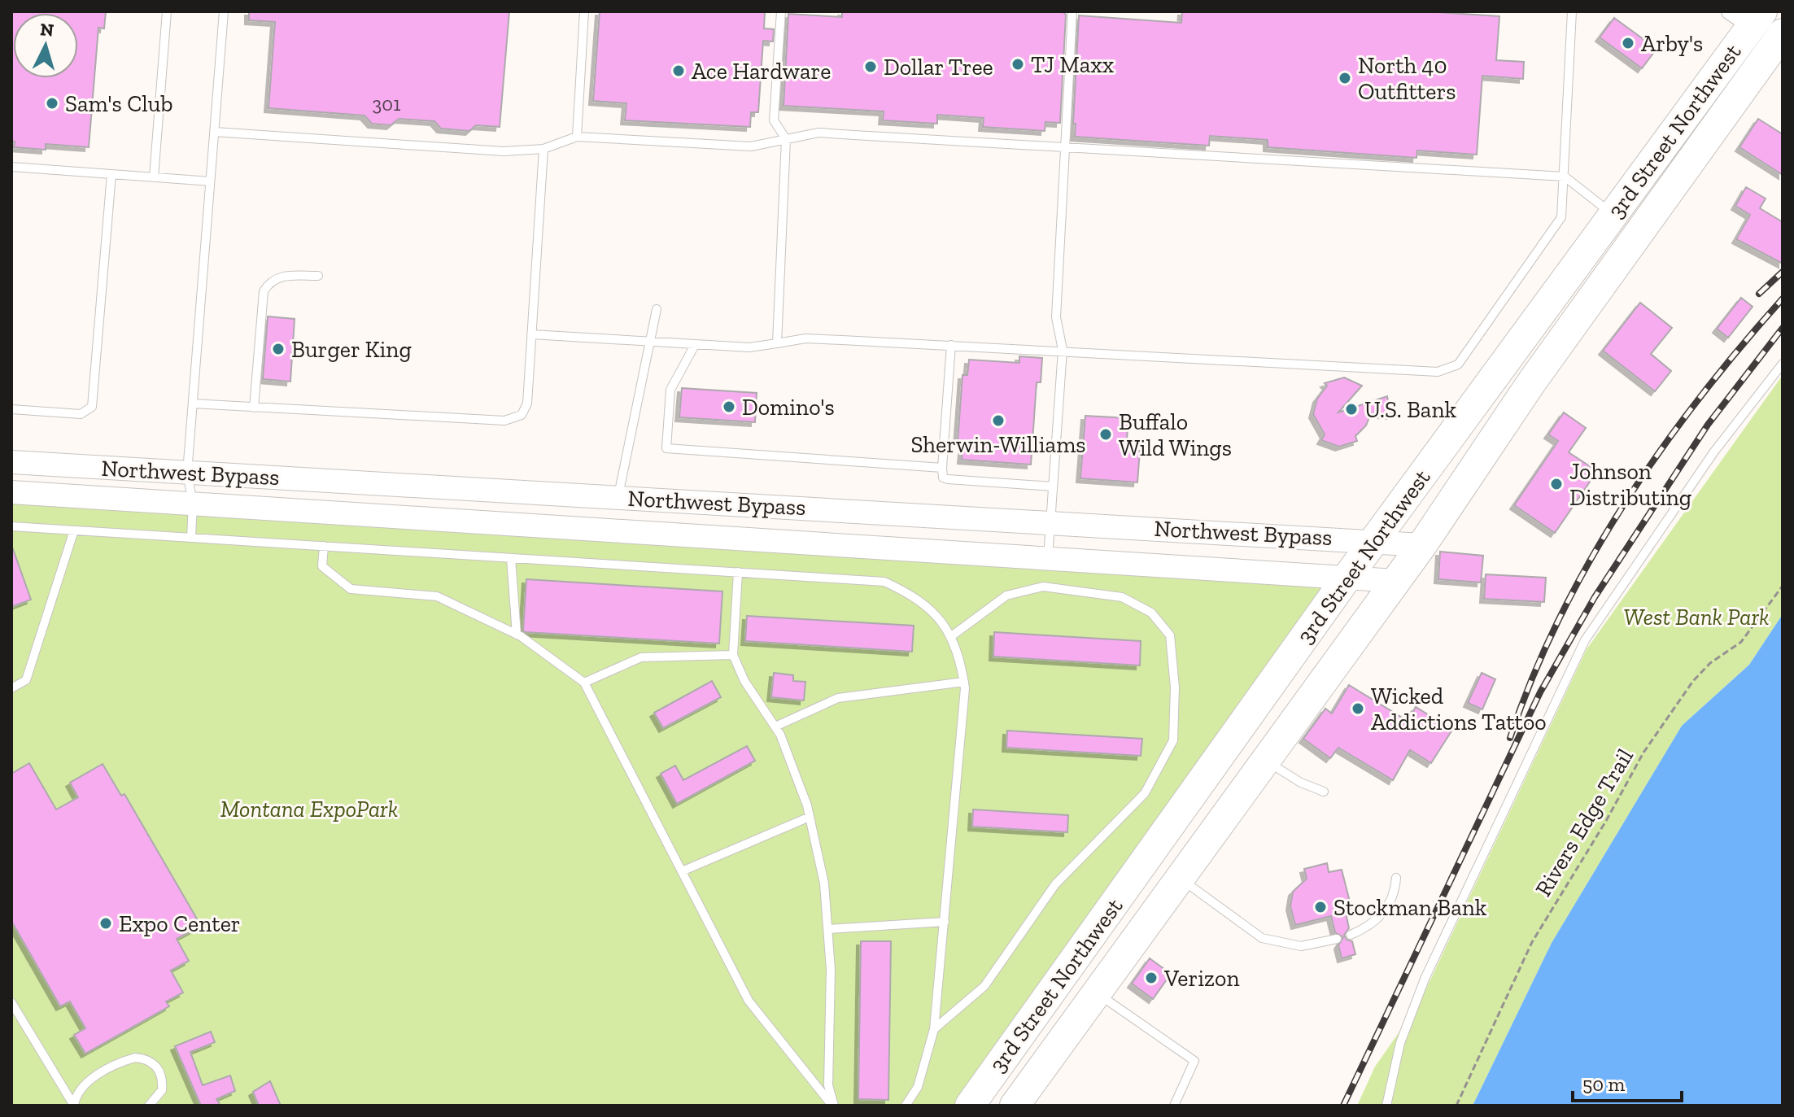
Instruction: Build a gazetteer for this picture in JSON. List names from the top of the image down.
{
  "streets": {
    "highway": ["3rd Street Northwest"],
    "main road": ["Northwest Bypass"],
    "path": ["Rivers Edge Trail"]
  },
  "crossings": [
    ["3rd Street Northwest", "Northwest Bypass"]
  ],
  "parks": ["West Bank Park", "Montana ExpoPark"],
  "places": [
    "Arby's",
    "TJ Maxx",
    "Dollar Tree",
    "Ace Hardware",
    "North 40 Outfitters",
    "Sam's Club",
    "Burger King",
    "Domino's",
    "U.S. Bank",
    "Sherwin-Williams",
    "Buffalo Wild Wings",
    "Johnson Distributing",
    "Wicked Addictions Tattoo",
    "Stockman Bank",
    "Expo Center",
    "Verizon"
  ],
  "house_numbers": ["301"],
  "scale_bar": "50 m",
  "north": "top"
}
